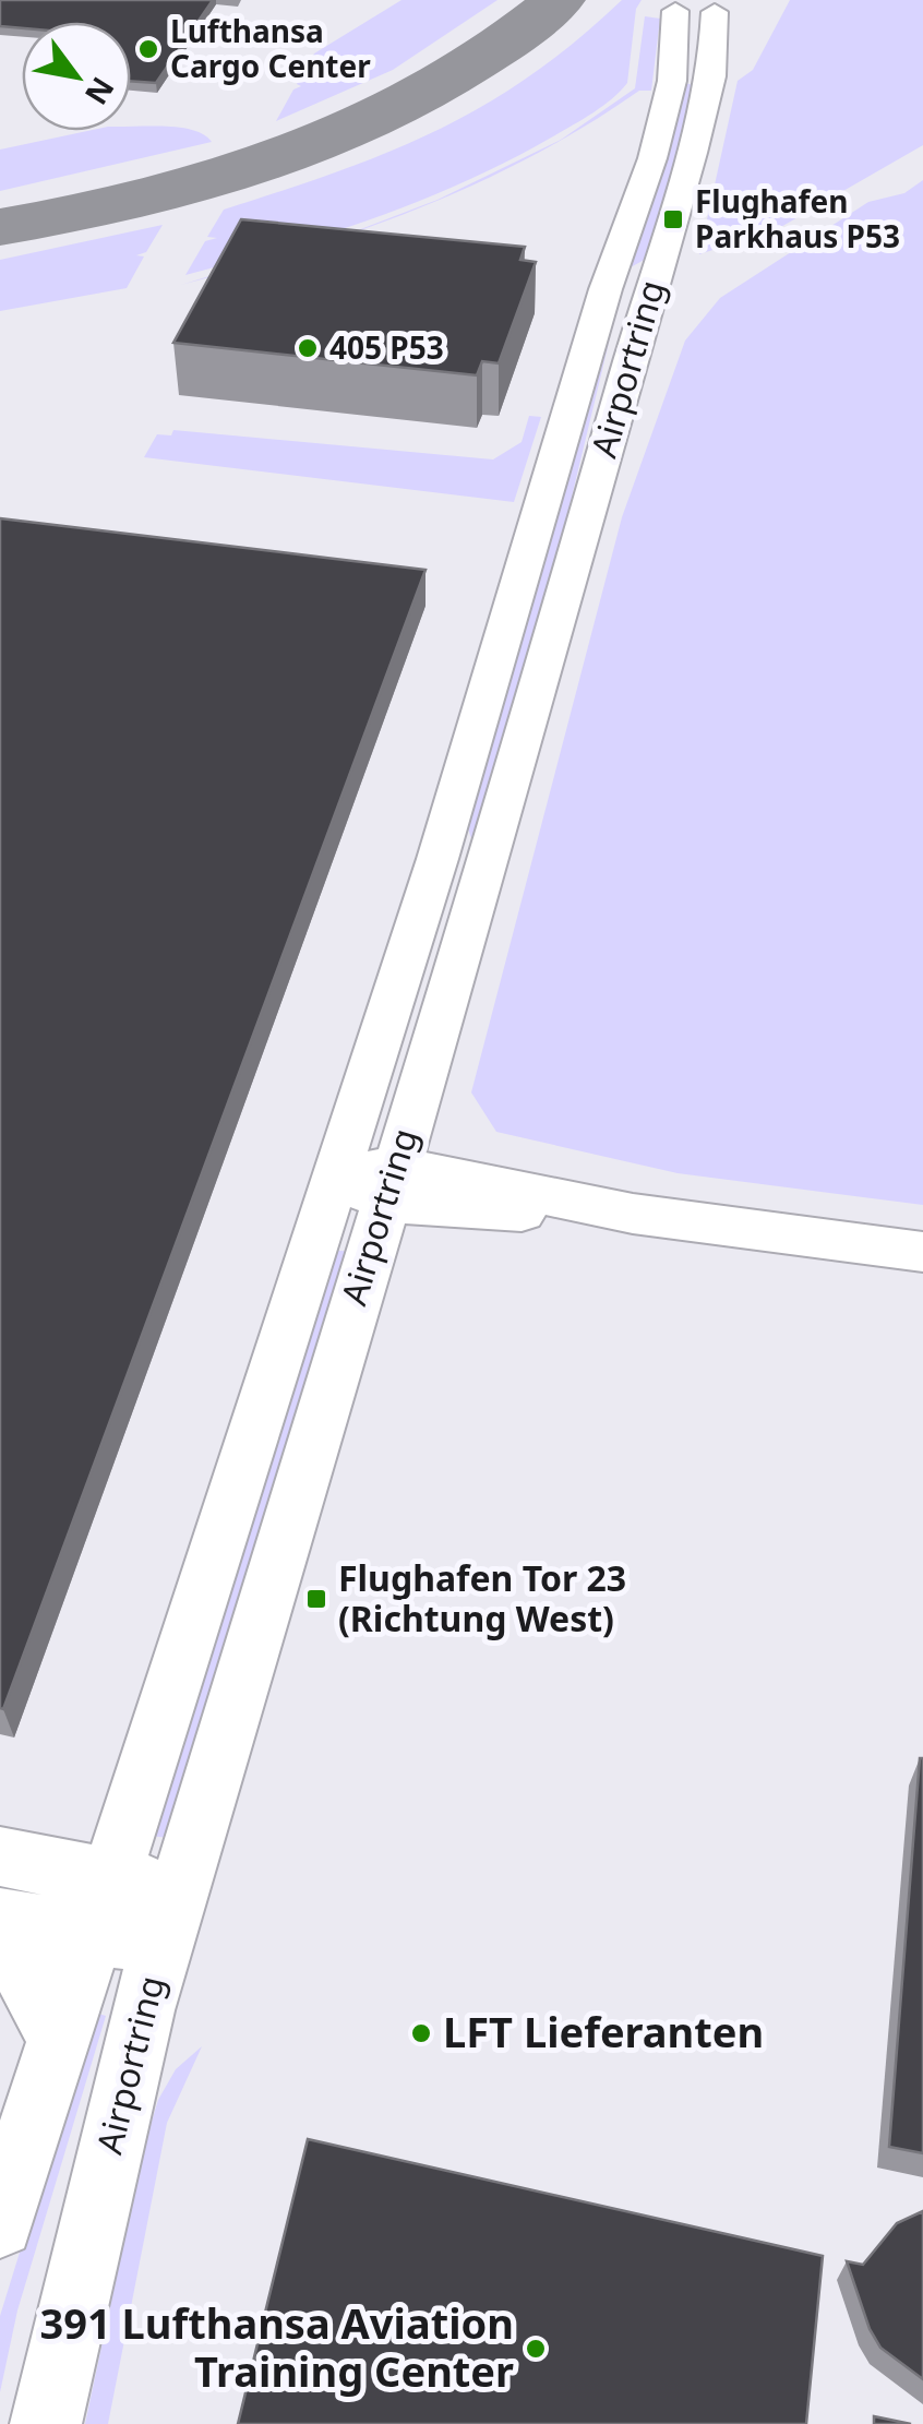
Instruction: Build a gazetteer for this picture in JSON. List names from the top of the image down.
{
  "streets": {
    "street": ["Airportring"]
  },
  "places": {
    "other": [
      "Lufthansa Cargo Center",
      "405 P53",
      "LFT Lieferanten",
      "391 Lufthansa Aviation Training Center"
    ],
    "transit": ["Flughafen Parkhaus P53", "Flughafen Tor 23 (Richtung West)"]
  },
  "north": "bottom right"
}
